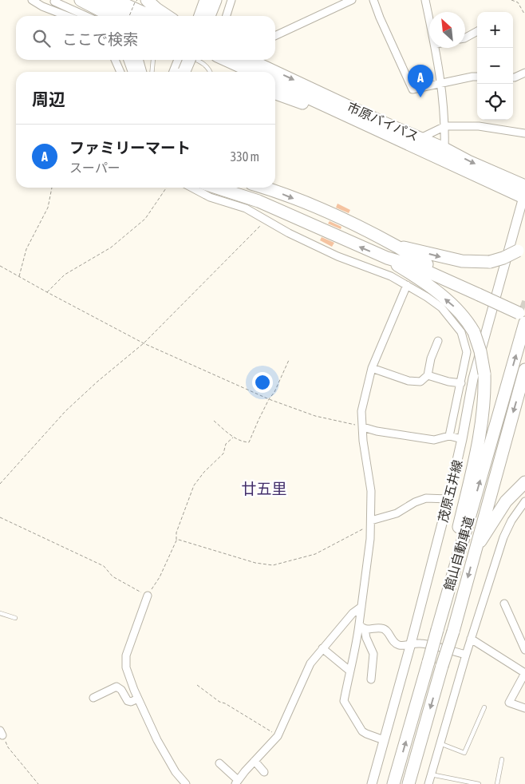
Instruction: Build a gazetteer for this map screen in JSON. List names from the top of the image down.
{
  "streets": {
    "highway": ["市原バイパス", "館山自動車道"],
    "main road": ["茂原五井線"]
  },
  "crossings": [
    ["市原バイパス", "茂原五井線"]
  ],
  "districts": ["廿五里"],
  "north": "top left",
  "page": {
    "map_buttons": ["+", "−"],
    "search": "ここで検索",
    "pins": "A",
    "heading": "周辺",
    "list": [
      {
        "mark": "A",
        "name": "ファミリーマート",
        "note": "スーパー",
        "value": "330 m"
      }
    ]
  }
}
